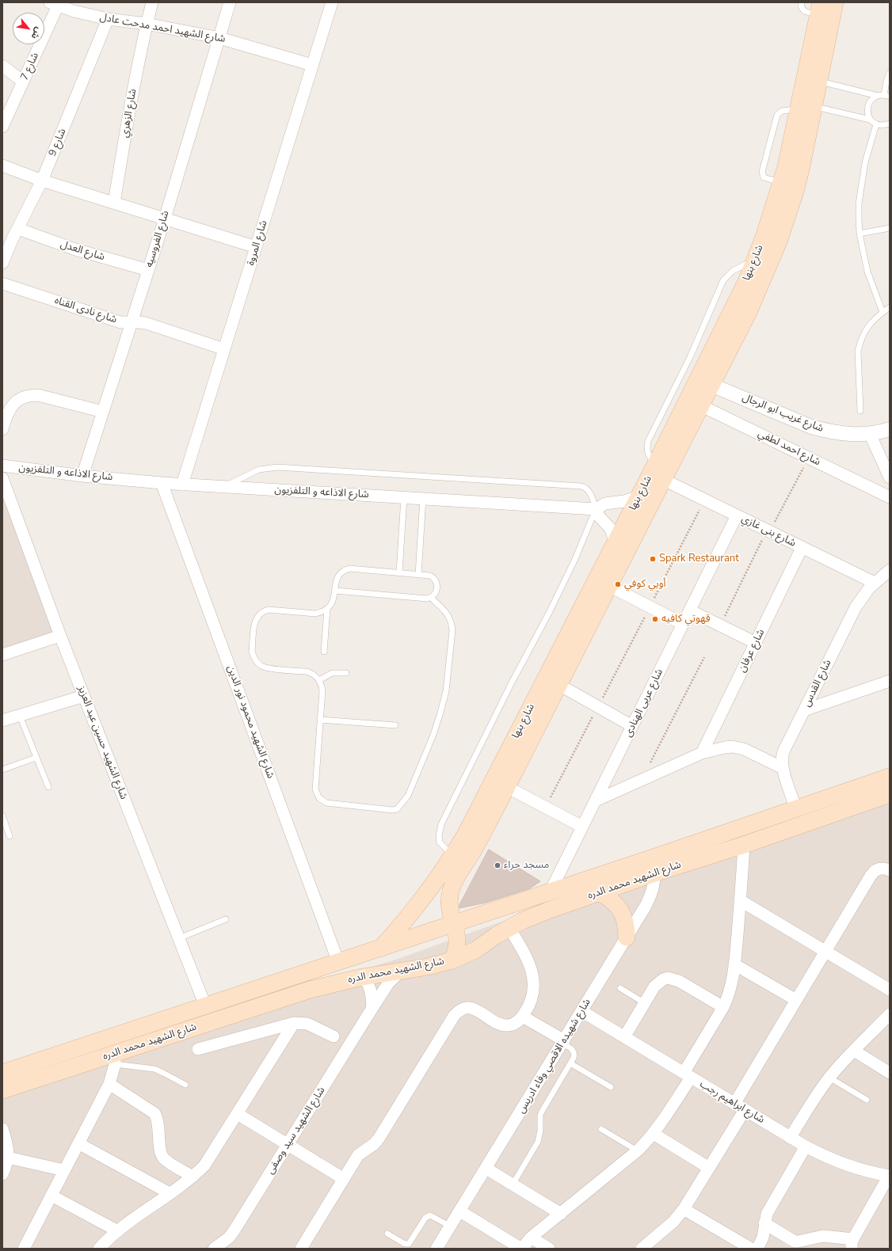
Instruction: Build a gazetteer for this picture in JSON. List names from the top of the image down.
{
  "streets": {
    "main road": ["شارع بنها", "شارع الشهيد محمد الدره"],
    "street": [
      "شارع الشهيد احمد مدحت عادل",
      "شارع 7",
      "شارع الزهري",
      "شارع 9",
      "شارع الفروسيه",
      "شارع المروة",
      "شارع العدل",
      "شارع نادى القناه",
      "شارع غريب ابو الرجال",
      "شارع احمد لطفي",
      "شارع الاذاعه و التلفزيون",
      "شارع بنى غازي",
      "شارع عرفان",
      "شارع القدس",
      "شارع عربى الهنادى",
      "شارع الشهيد محمود نور الدين",
      "شارع الشهيد حسين عبد العزيز",
      "شارع شهيده الاقصي وفاء ادريس",
      "شارع ابراهيم رجب",
      "شارع الشهيد سيد وصفى"
    ]
  },
  "crossings": [
    ["شارع الشهيد احمد مدحت عادل", "شارع 7"],
    ["شارع الشهيد احمد مدحت عادل", "شارع الزهري"],
    ["شارع الشهيد احمد مدحت عادل", "شارع 9"],
    ["شارع الشهيد احمد مدحت عادل", "شارع الفروسيه"],
    ["شارع الشهيد احمد مدحت عادل", "شارع المروة"],
    ["شارع 9", "شارع العدل"],
    ["شارع الفروسيه", "شارع العدل"],
    ["شارع الفروسيه", "شارع نادى القناه"],
    ["شارع الفروسيه", "شارع الاذاعه و التلفزيون"],
    ["شارع المروة", "شارع نادى القناه"],
    ["شارع المروة", "شارع الاذاعه و التلفزيون"],
    ["شارع بنها", "شارع غريب ابو الرجال"],
    ["شارع بنها", "شارع احمد لطفي"],
    ["شارع بنها", "شارع الاذاعه و التلفزيون"],
    ["شارع بنها", "شارع بنى غازي"],
    ["شارع بنها", "شارع الشهيد محمد الدره"],
    ["شارع الاذاعه و التلفزيون", "شارع الشهيد محمود نور الدين"],
    ["شارع بنى غازي", "شارع عرفان"],
    ["شارع بنى غازي", "شارع القدس"],
    ["شارع بنى غازي", "شارع عربى الهنادى"],
    ["شارع القدس", "شارع الشهيد محمد الدره"],
    ["شارع عربى الهنادى", "شارع الشهيد محمد الدره"],
    ["شارع الشهيد محمود نور الدين", "شارع الشهيد محمد الدره"],
    ["شارع الشهيد حسين عبد العزيز", "شارع الشهيد محمد الدره"],
    ["شارع الشهيد محمد الدره", "شارع شهيده الاقصي وفاء ادريس"],
    ["شارع الشهيد محمد الدره", "شارع الشهيد سيد وصفى"],
    ["شارع شهيده الاقصي وفاء ادريس", "شارع ابراهيم رجب"]
  ],
  "places": [
    "Spark Restaurant",
    "أويي كوفي",
    "قهوتي كافيه",
    "مسجد حراء"
  ],
  "north": "bottom right"
}
